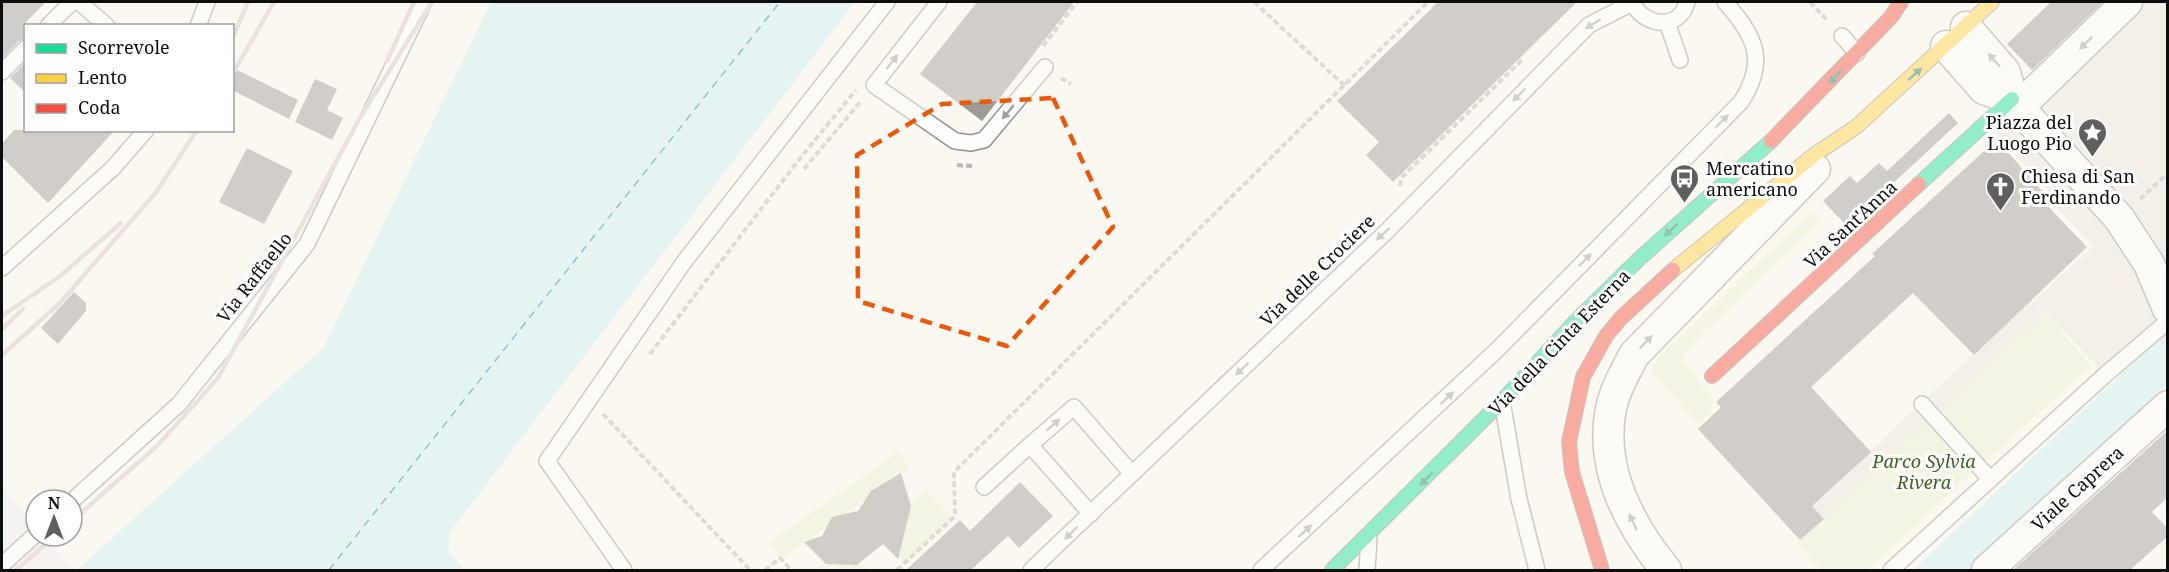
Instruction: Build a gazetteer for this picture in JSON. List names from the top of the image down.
{
  "streets": {
    "main road": ["Via Sant'Anna", "Via della Cinta Esterna"],
    "street": ["Viale Caprera"],
    "lane": ["Via delle Crociere", "Via Raffaello"]
  },
  "one_way": ["Via delle Crociere"],
  "parks": ["Parco Sylvia Rivera"],
  "places": {
    "place": ["Piazza del Luogo Pio"],
    "bus stop": ["Mercatino americano"],
    "church": ["Chiesa di San Ferdinando"]
  },
  "legend": ["Scorrevole", "Lento", "Coda"],
  "north": "top"
}
